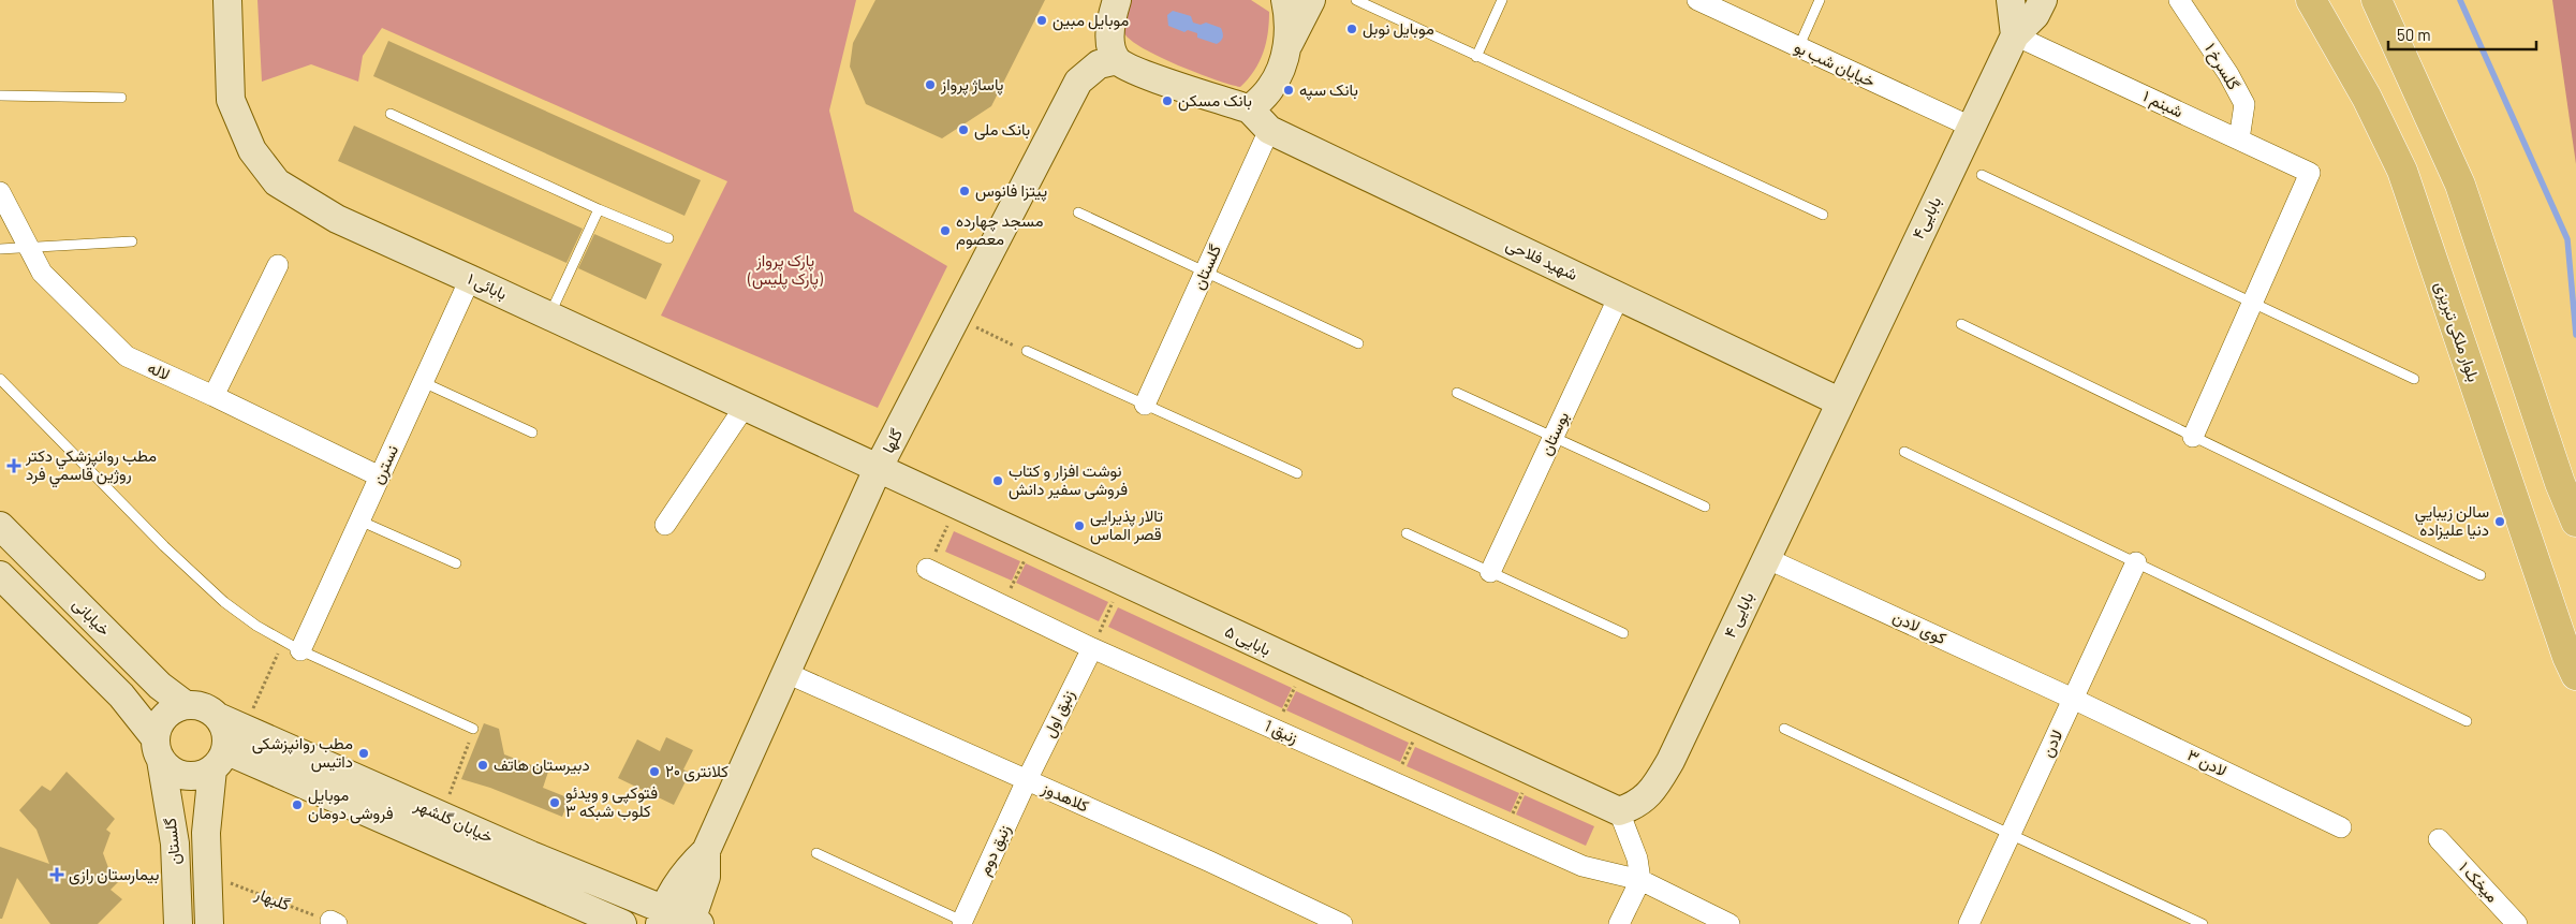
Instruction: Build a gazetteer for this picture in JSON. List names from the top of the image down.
{
  "streets": {
    "main road": [
      "بابایی۴",
      "شهید فلاحی",
      "گلستان",
      "بابائی ۱",
      "بلوار ملکى تبریزى",
      "گلها",
      "بابایی ۴",
      "خیابانی",
      "۵ بابایی",
      "خیابان گلشهر"
    ],
    "street": [
      "خیابان شب بو",
      "گلسرخ ۱",
      "شبنم ۱",
      "لاله",
      "بوستان",
      "نسترن",
      "کوی لادن",
      "زنبق اول",
      "زنبق 1",
      "لادن",
      "لادن ۳",
      "کلاهدوز",
      "زنبق دوم",
      "میخک ۱"
    ],
    "path": ["گلبهار"]
  },
  "crossings": [
    ["خیابان شب بو", "بابایی۴"],
    ["گلسرخ ۱", "شبنم ۱"],
    ["شبنم ۱", "بابایی۴"],
    ["بابایی۴", "شهید فلاحی"],
    ["بابایی۴", "بابایی ۴"],
    ["شهید فلاحی", "گلستان"],
    ["شهید فلاحی", "بوستان"],
    ["شهید فلاحی", "بابایی ۴"],
    ["گلستان", "خیابانی"],
    ["گلستان", "خیابان گلشهر"],
    ["گلستان", "گلبهار"],
    ["بابائی ۱", "گلها"],
    ["بابائی ۱", "نسترن"],
    ["بابائی ۱", "۵ بابایی"],
    ["لاله", "نسترن"],
    ["گلها", "۵ بابایی"],
    ["گلها", "کلاهدوز"],
    ["بابایی ۴", "کوی لادن"],
    ["بابایی ۴", "۵ بابایی"],
    ["خیابانی", "خیابان گلشهر"],
    ["کوی لادن", "لادن"],
    ["کوی لادن", "لادن ۳"],
    ["زنبق اول", "زنبق 1"],
    ["زنبق اول", "کلاهدوز"],
    ["زنبق اول", "زنبق دوم"],
    ["لادن", "لادن ۳"],
    ["کلاهدوز", "زنبق دوم"]
  ],
  "parks": ["پارک پرواز (پارک پلیس)"],
  "places": {
    "other": [
      "موبایل مبین",
      "موبایل نوبل",
      "پاساژ پرواز",
      "بانک سپه",
      "بانک مسکن",
      "بانک ملی",
      "پیتزا فانوس",
      "مسجد چهارده معصوم",
      "نوشت افزار و کتاب فروشی سفیر دانش",
      "سالن زيبايي دنيا عليزاده",
      "تالار پذیرایی قصر الماس",
      "مطب روانپزشکی داتیس",
      "دبیرستان هاتف",
      "کلانتری ۲۰",
      "فتوکپی و ویدئو کلوب شبکه ۳",
      "موبایل فروشی دومان"
    ],
    "health": ["مطب روانپزشكي دكتر روژين قاسمي فرد", "بیمارستان رازی"]
  },
  "scale_bar": "50 m"
}
